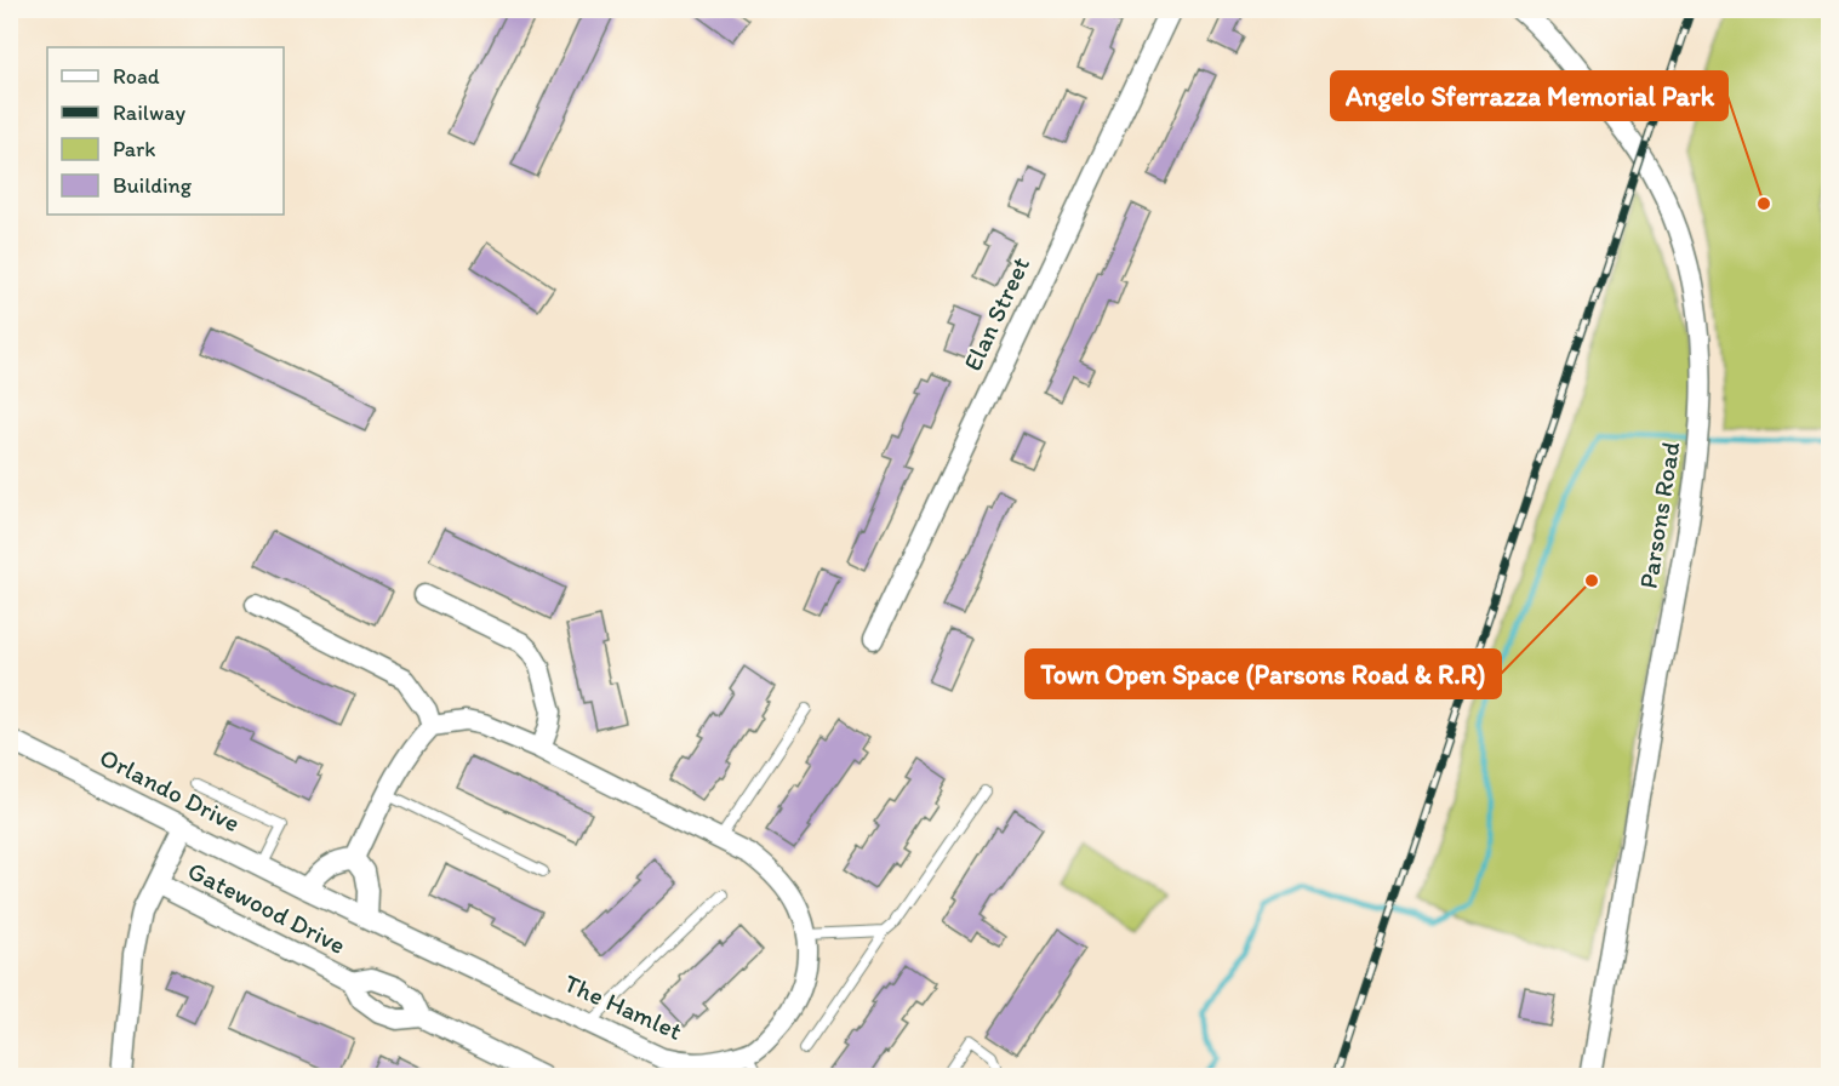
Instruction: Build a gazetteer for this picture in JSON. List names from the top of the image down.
{
  "streets": {
    "street": [
      "Elan Street",
      "Parsons Road",
      "Orlando Drive",
      "Gatewood Drive",
      "The Hamlet"
    ]
  },
  "crossings": [
    ["Orlando Drive", "Gatewood Drive"],
    ["Orlando Drive", "The Hamlet"]
  ],
  "places": ["Angelo Sferrazza Memorial Park", "Town Open Space (Parsons Road & R.R)"],
  "legend": [
    "Road",
    "Railway",
    "Park",
    "Building"
  ]
}
